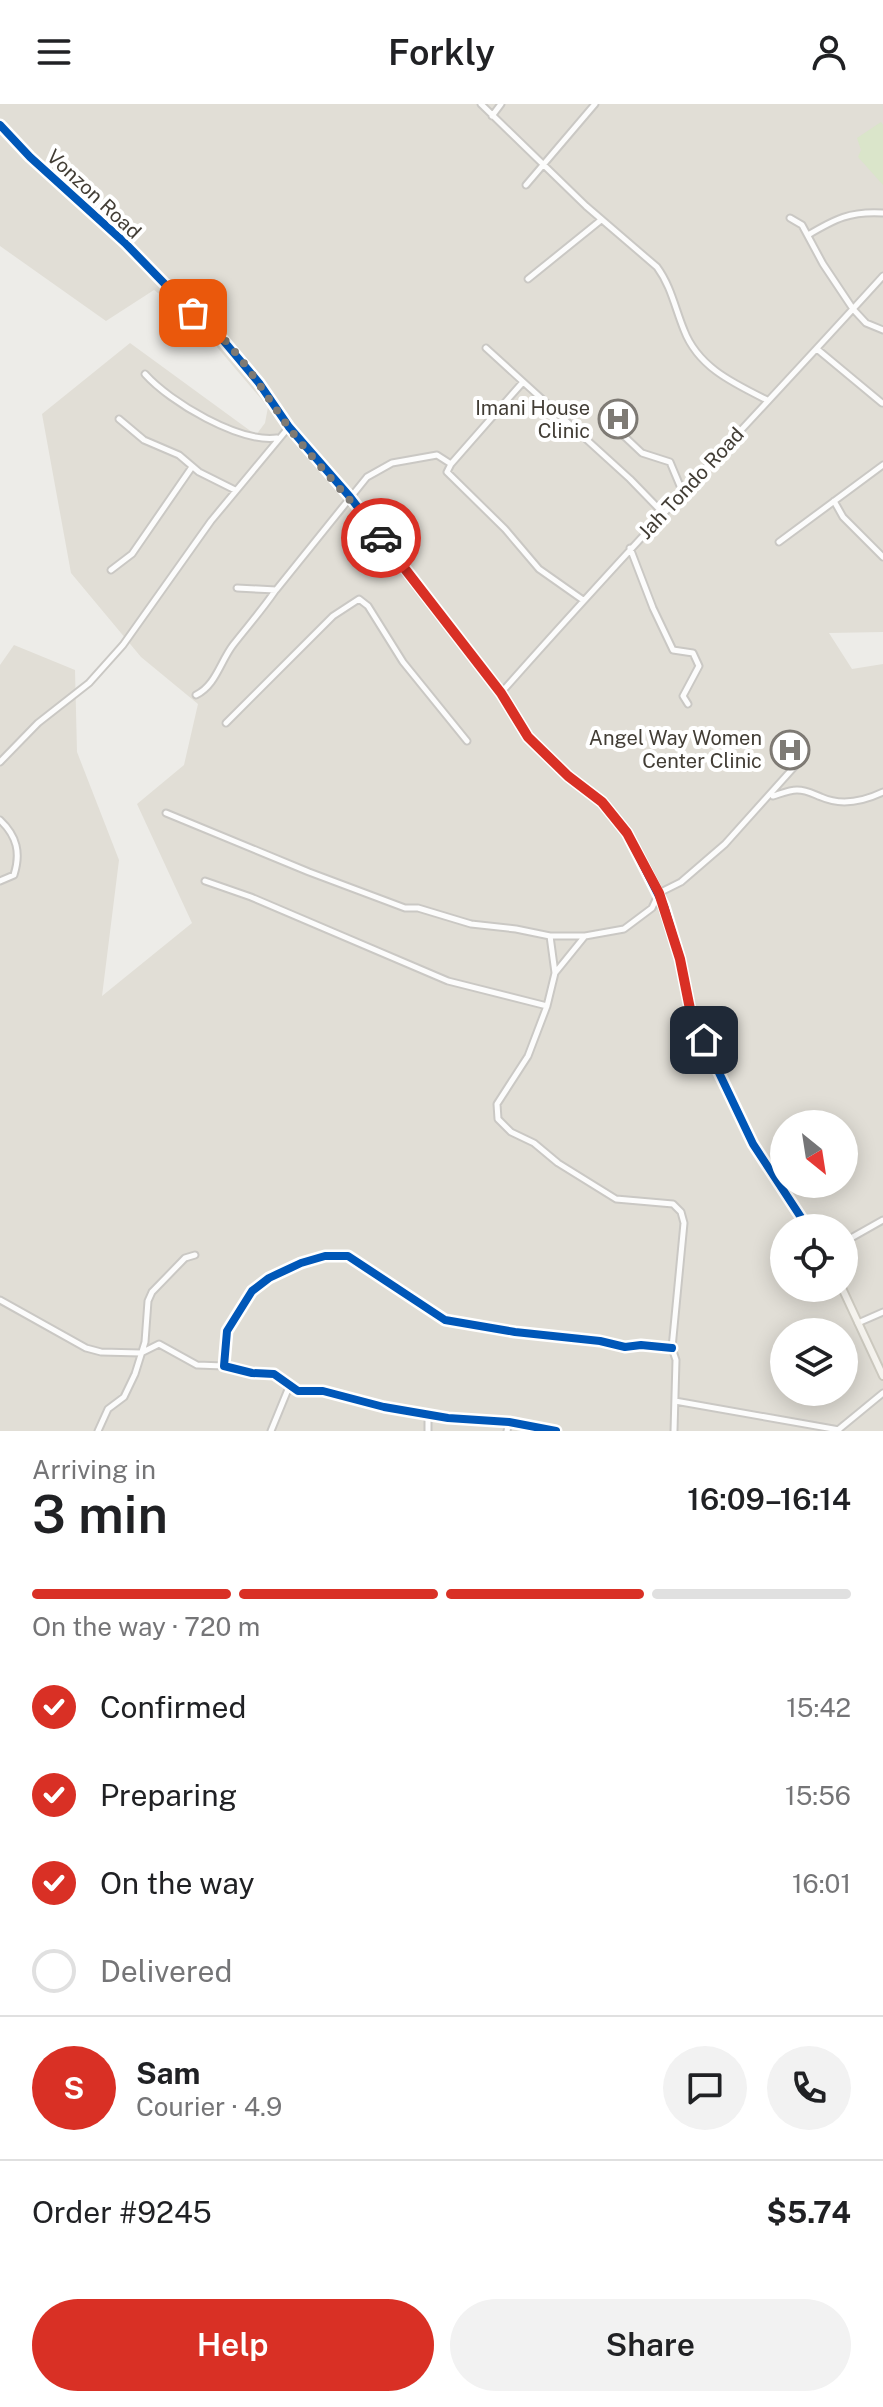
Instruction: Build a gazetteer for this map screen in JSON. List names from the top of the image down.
{
  "streets": {
    "street": ["Vonzon Road", "Jah Tondo Road"]
  },
  "crossings": [
    ["Vonzon Road", "Jah Tondo Road"]
  ],
  "places": {
    "hospital": ["Imani House Clinic", "Angel Way Women Center Clinic"]
  },
  "north": "bottom right",
  "page": {
    "header": "Forkly",
    "heading": ["3 min", "Arriving in", "16:09–16:14"],
    "panel": [
      "Sam",
      "Courier · 4.9",
      "Order #9245",
      "$5.74"
    ],
    "bar": "On the way · 720 m",
    "list": [
      ["Confirmed", "15:42"],
      ["Preparing", "15:56"],
      ["On the way", "16:01"],
      "Delivered"
    ],
    "round": "S",
    "buttons": ["Help", "Share"]
  }
}
